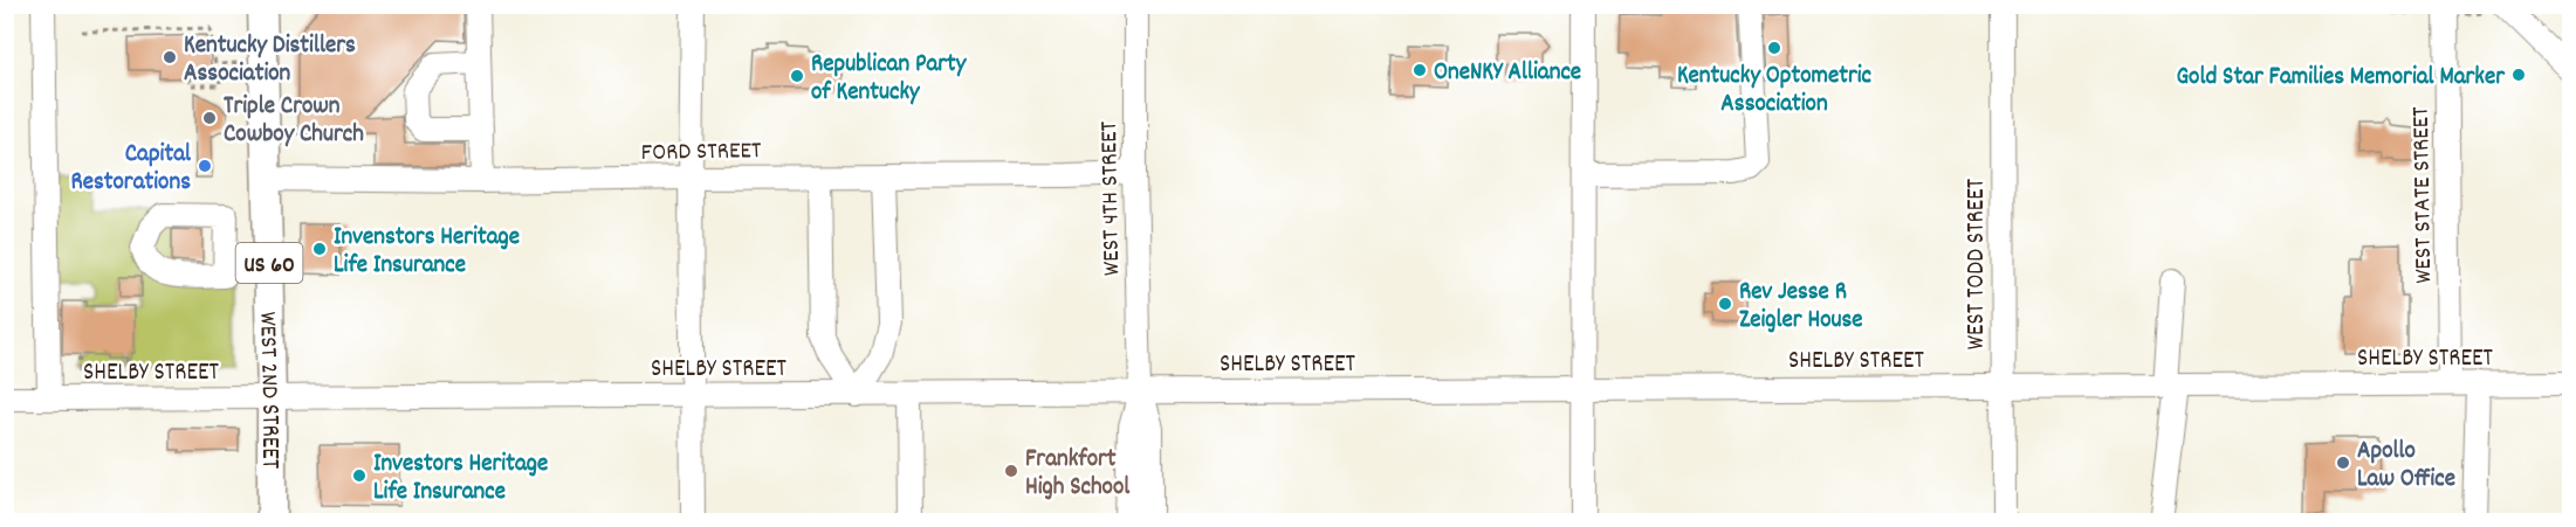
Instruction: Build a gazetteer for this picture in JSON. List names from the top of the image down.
{
  "streets": {
    "main road": ["US 60", "WEST 2ND STREET"],
    "street": [
      "FORD STREET",
      "WEST STATE STREET",
      "WEST 4TH STREET",
      "WEST TODD STREET",
      "SHELBY STREET"
    ]
  },
  "crossings": [
    ["FORD STREET", "WEST 4TH STREET"],
    ["FORD STREET", "WEST 2ND STREET"],
    ["WEST STATE STREET", "SHELBY STREET"],
    ["WEST 4TH STREET", "SHELBY STREET"],
    ["WEST TODD STREET", "SHELBY STREET"],
    ["SHELBY STREET", "WEST 2ND STREET"]
  ],
  "places": [
    "Kentucky Optometric Association",
    "Kentucky Distillers Association",
    "OneNKY Alliance",
    "Gold Star Families Memorial Marker",
    "Republican Party of Kentucky",
    "Triple Crown Cowboy Church",
    "Capital Restorations",
    "Invenstors Heritage Life Insurance",
    "Rev Jesse R Zeigler House",
    "Apollo Law Office",
    "Frankfort High School",
    "Investors Heritage Life Insurance"
  ]
}
